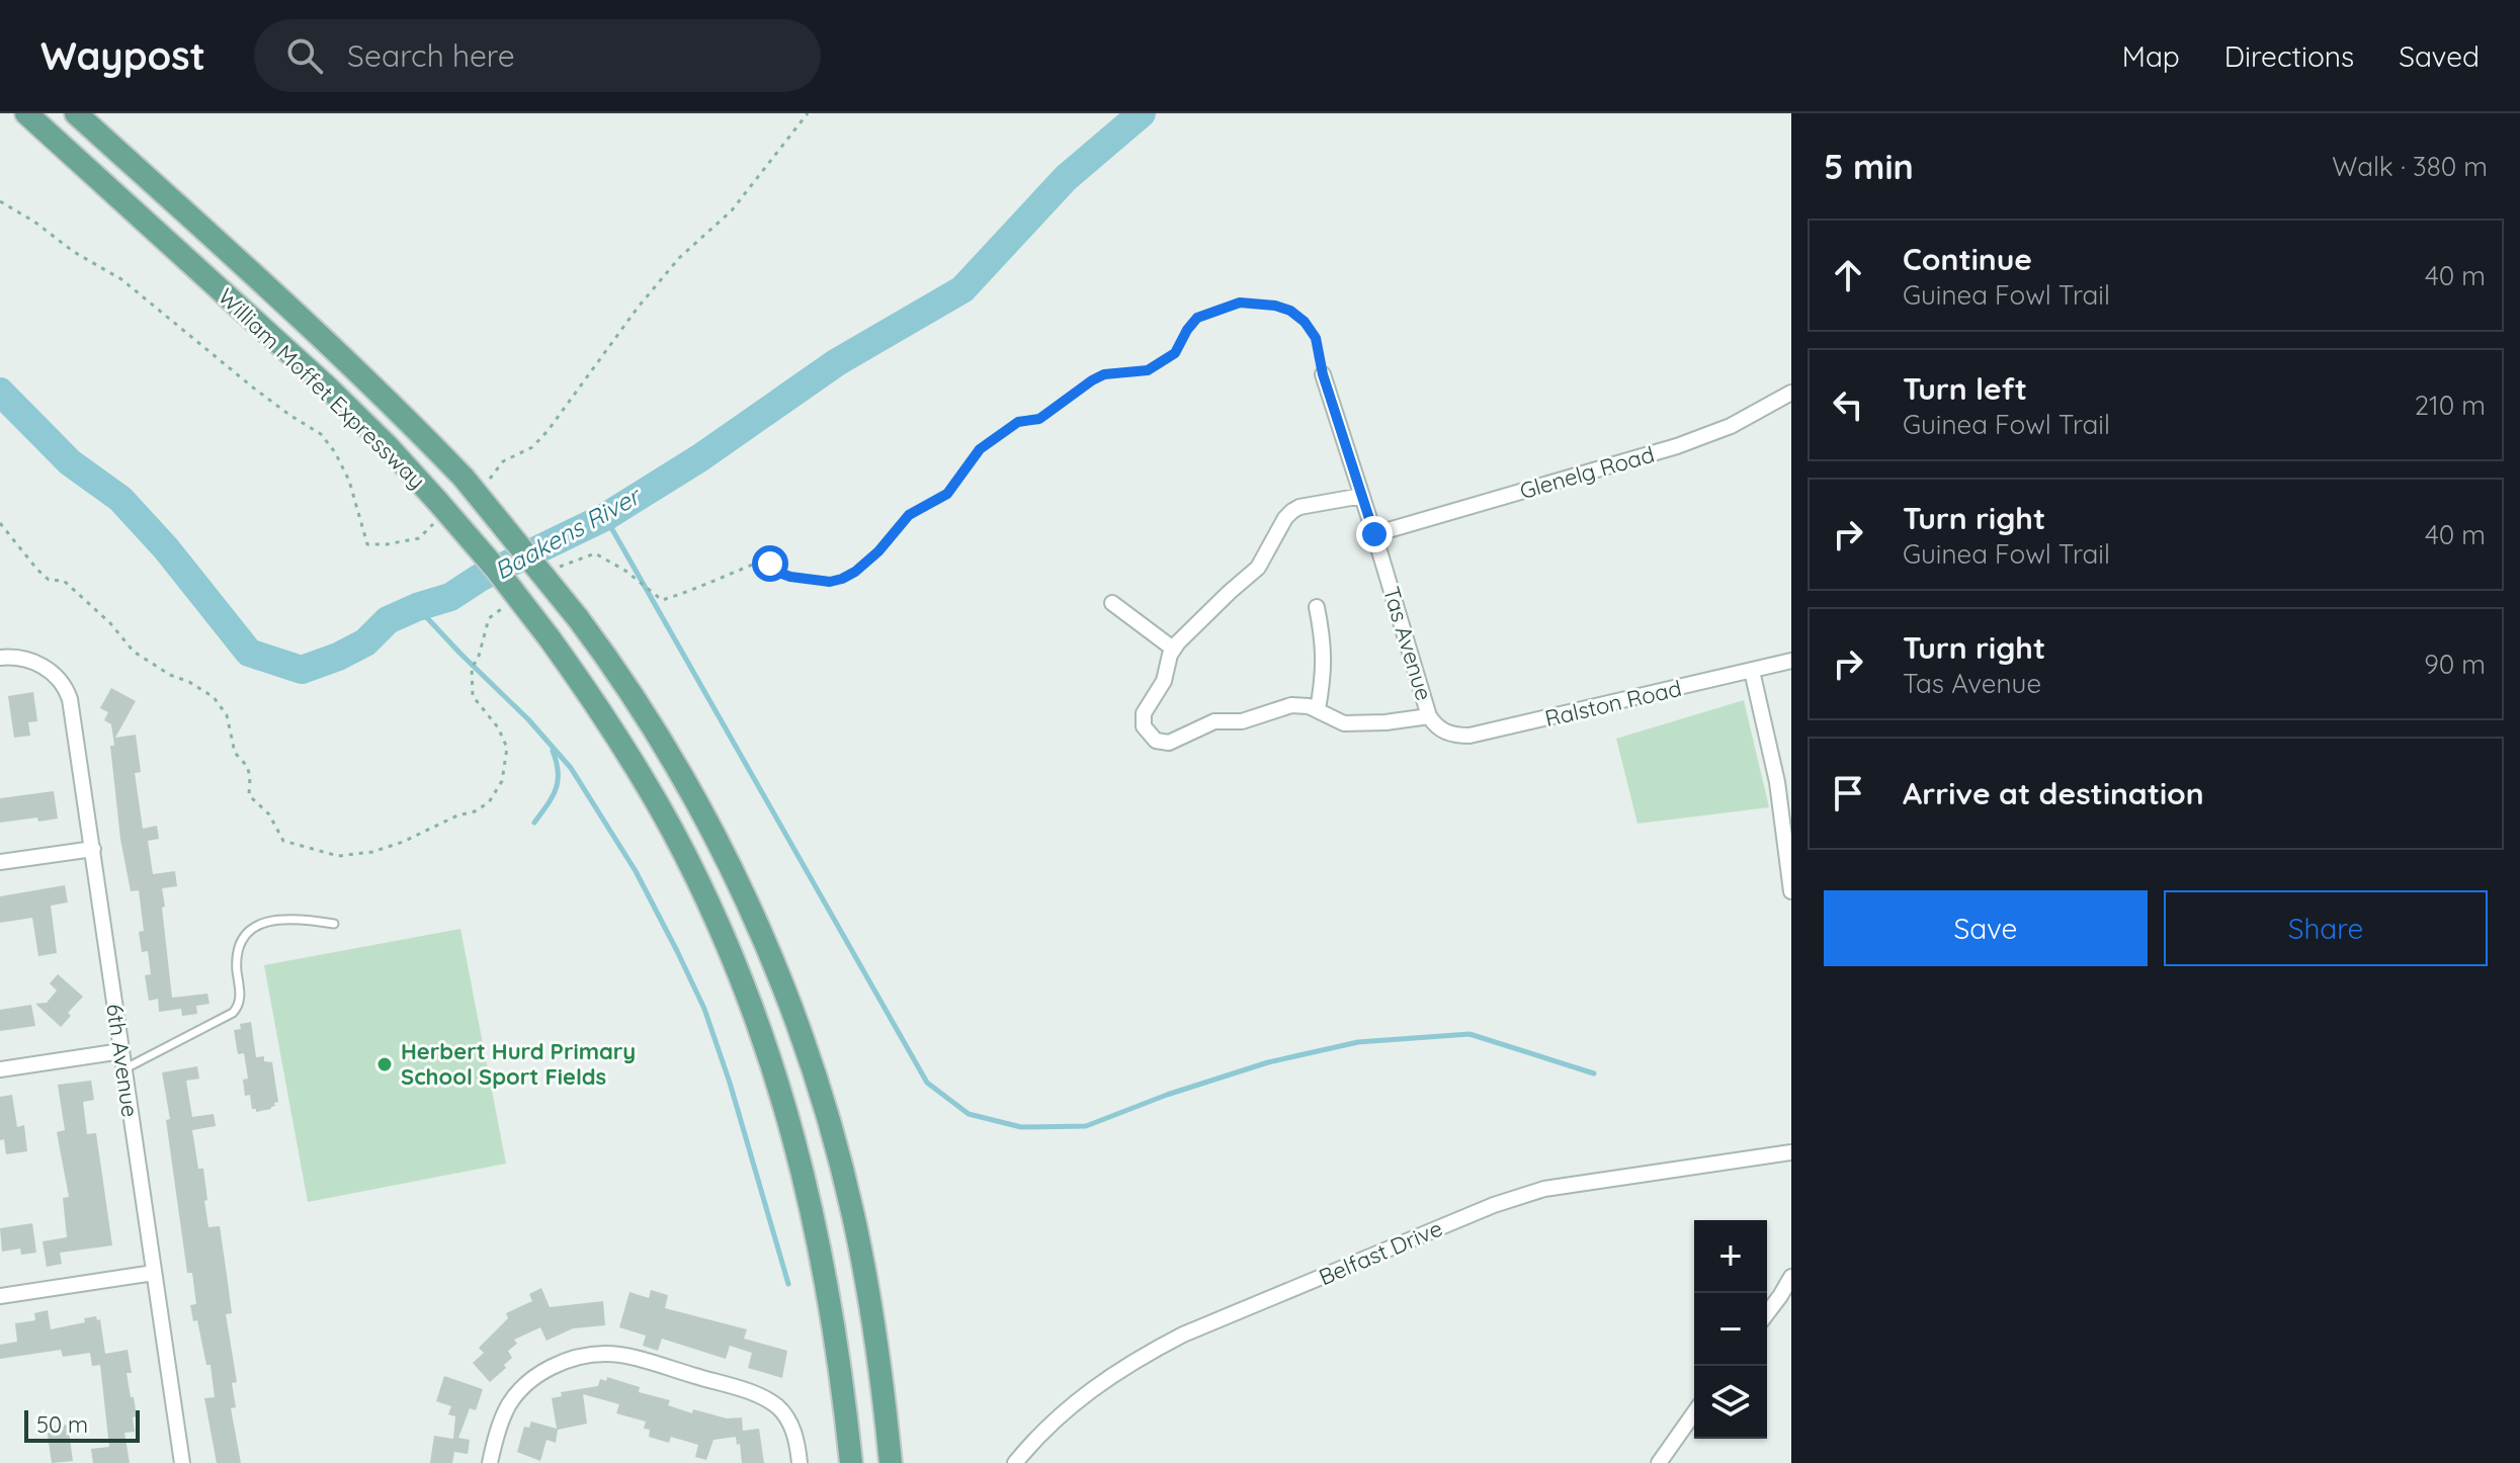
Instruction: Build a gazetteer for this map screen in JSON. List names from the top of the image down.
{
  "streets": {
    "main road": ["William Moffet Expressway"],
    "street": [
      "Glenelg Road",
      "Tas Avenue",
      "Ralston Road",
      "6th Avenue",
      "Belfast Drive"
    ]
  },
  "crossings": [
    ["Glenelg Road", "Tas Avenue"],
    ["Tas Avenue", "Ralston Road"]
  ],
  "water": ["Baakens River"],
  "places": ["Herbert Hurd Primary School Sport Fields"],
  "scale_bar": "50 m",
  "page": {
    "header": "Waypost",
    "search": "Search here",
    "nav": ["Map", "Directions", "Saved"],
    "heading": ["5 min", "Walk · 380 m"],
    "list": [
      ["Continue", "Guinea Fowl Trail", "40 m"],
      ["Turn left", "Guinea Fowl Trail", "210 m"],
      ["Turn right", "Guinea Fowl Trail", "40 m"],
      ["Turn right", "Tas Avenue", "90 m"],
      "Arrive at destination"
    ],
    "buttons": ["Save", "Share"],
    "map_buttons": ["+", "−"],
    "scale": "50 m"
  }
}
